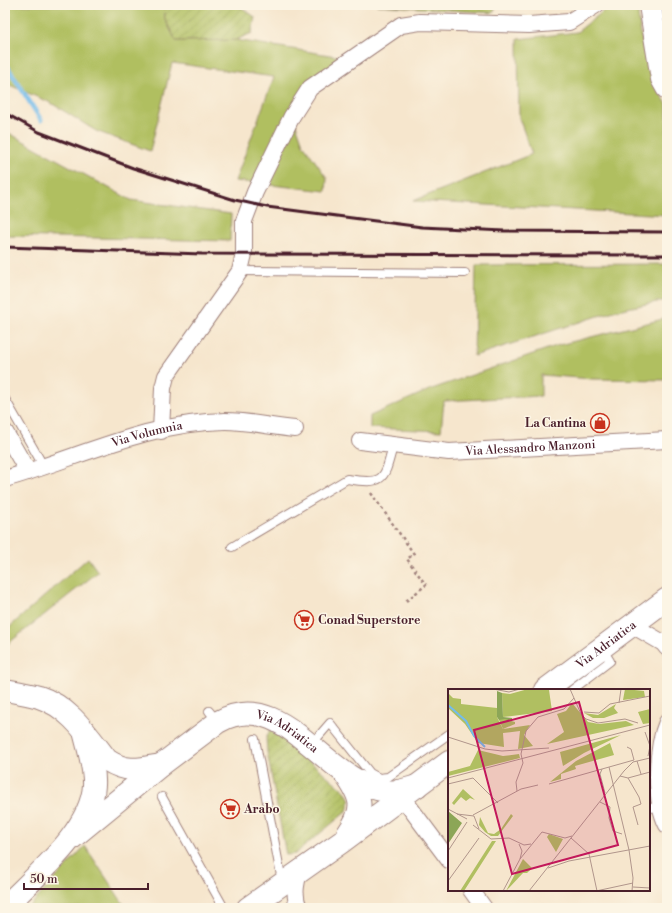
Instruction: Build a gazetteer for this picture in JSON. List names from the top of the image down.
{
  "streets": {
    "main road": ["Via Adriatica"],
    "street": ["Via Volumnia", "Via Alessandro Manzoni"]
  },
  "places": {
    "shop": ["La Cantina"],
    "supermarket": ["Conad Superstore", "Arabo"]
  },
  "scale_bar": "50 m"
}
